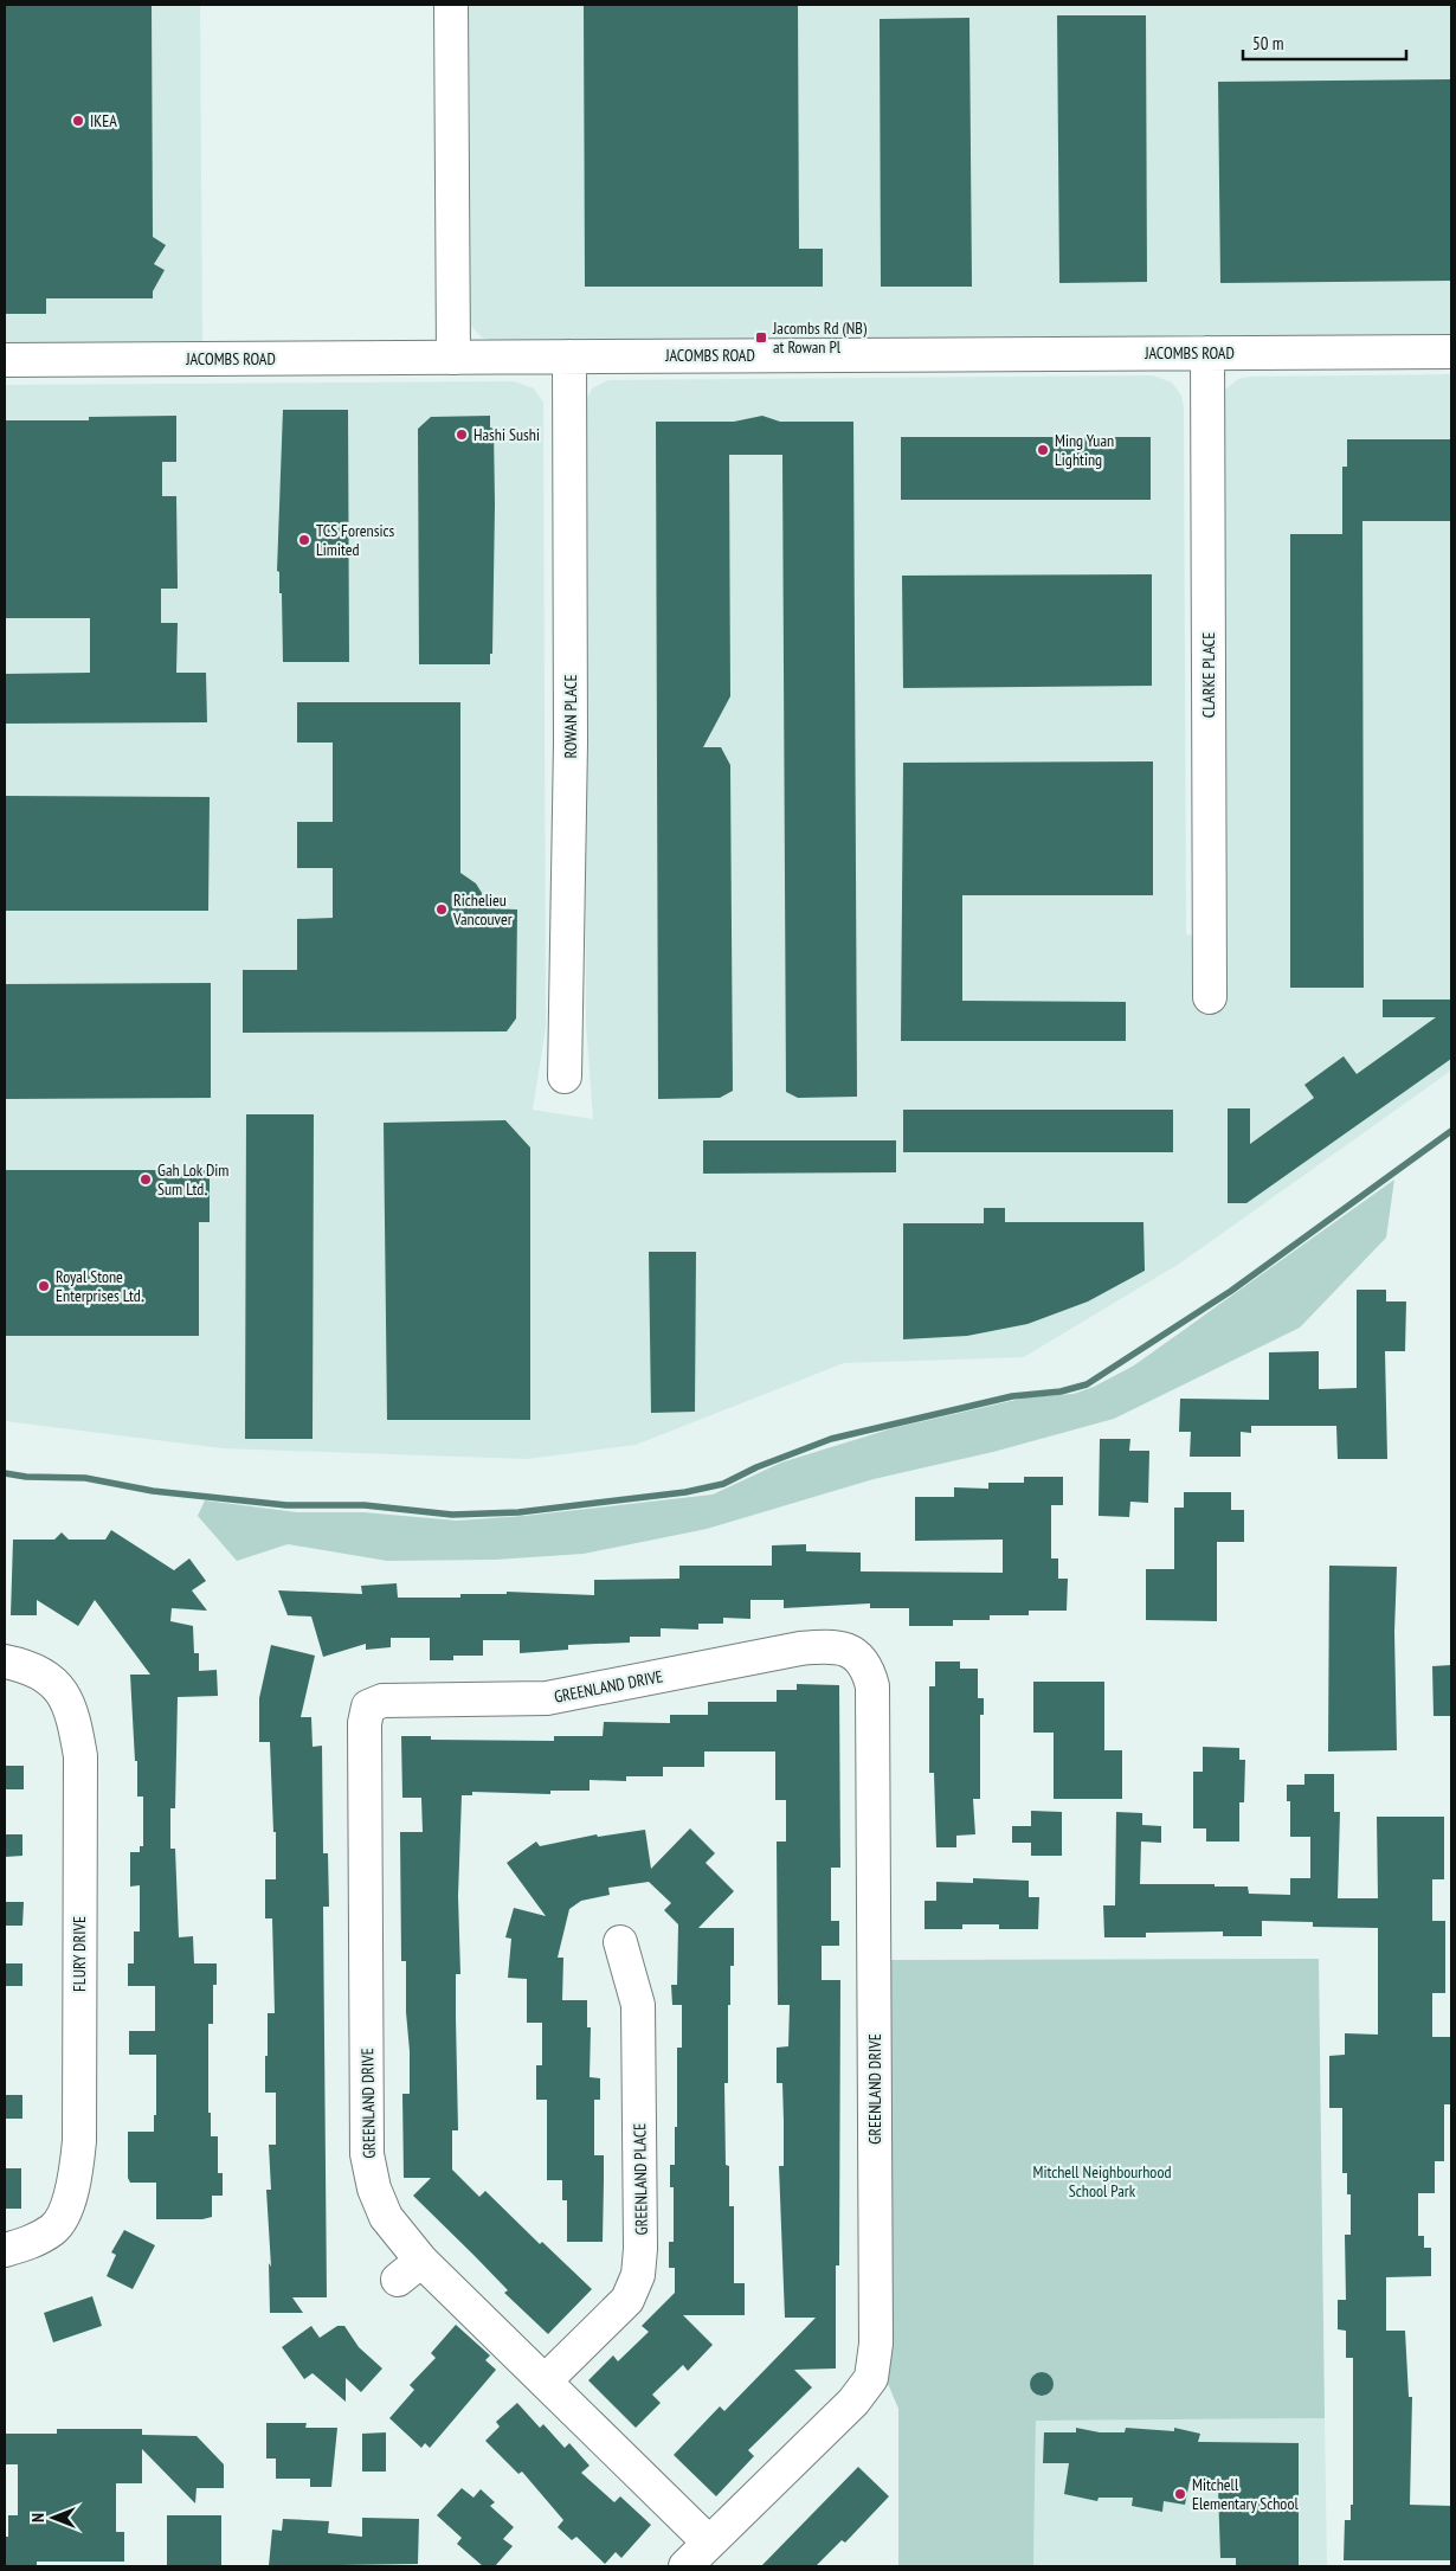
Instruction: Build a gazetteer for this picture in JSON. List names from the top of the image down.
{
  "streets": {
    "main road": [
      "JACOMBS ROAD",
      "CLARKE PLACE",
      "ROWAN PLACE",
      "GREENLAND DRIVE",
      "FLURY DRIVE",
      "GREENLAND PLACE"
    ]
  },
  "crossings": [
    ["JACOMBS ROAD", "CLARKE PLACE"],
    ["JACOMBS ROAD", "ROWAN PLACE"],
    ["GREENLAND DRIVE", "GREENLAND PLACE"]
  ],
  "parks": ["Mitchell Neighbourhood School Park"],
  "places": {
    "other": [
      "IKEA",
      "Hashi Sushi",
      "Ming Yuan Lighting",
      "TCS Forensics Limited",
      "Richelieu Vancouver",
      "Gah Lok Dim Sum Ltd.",
      "Royal Stone Enterprises Ltd.",
      "Mitchell Elementary School"
    ],
    "transit": ["Jacombs Rd (NB) at Rowan Pl"]
  },
  "scale_bar": "50 m",
  "north": "left"
}
